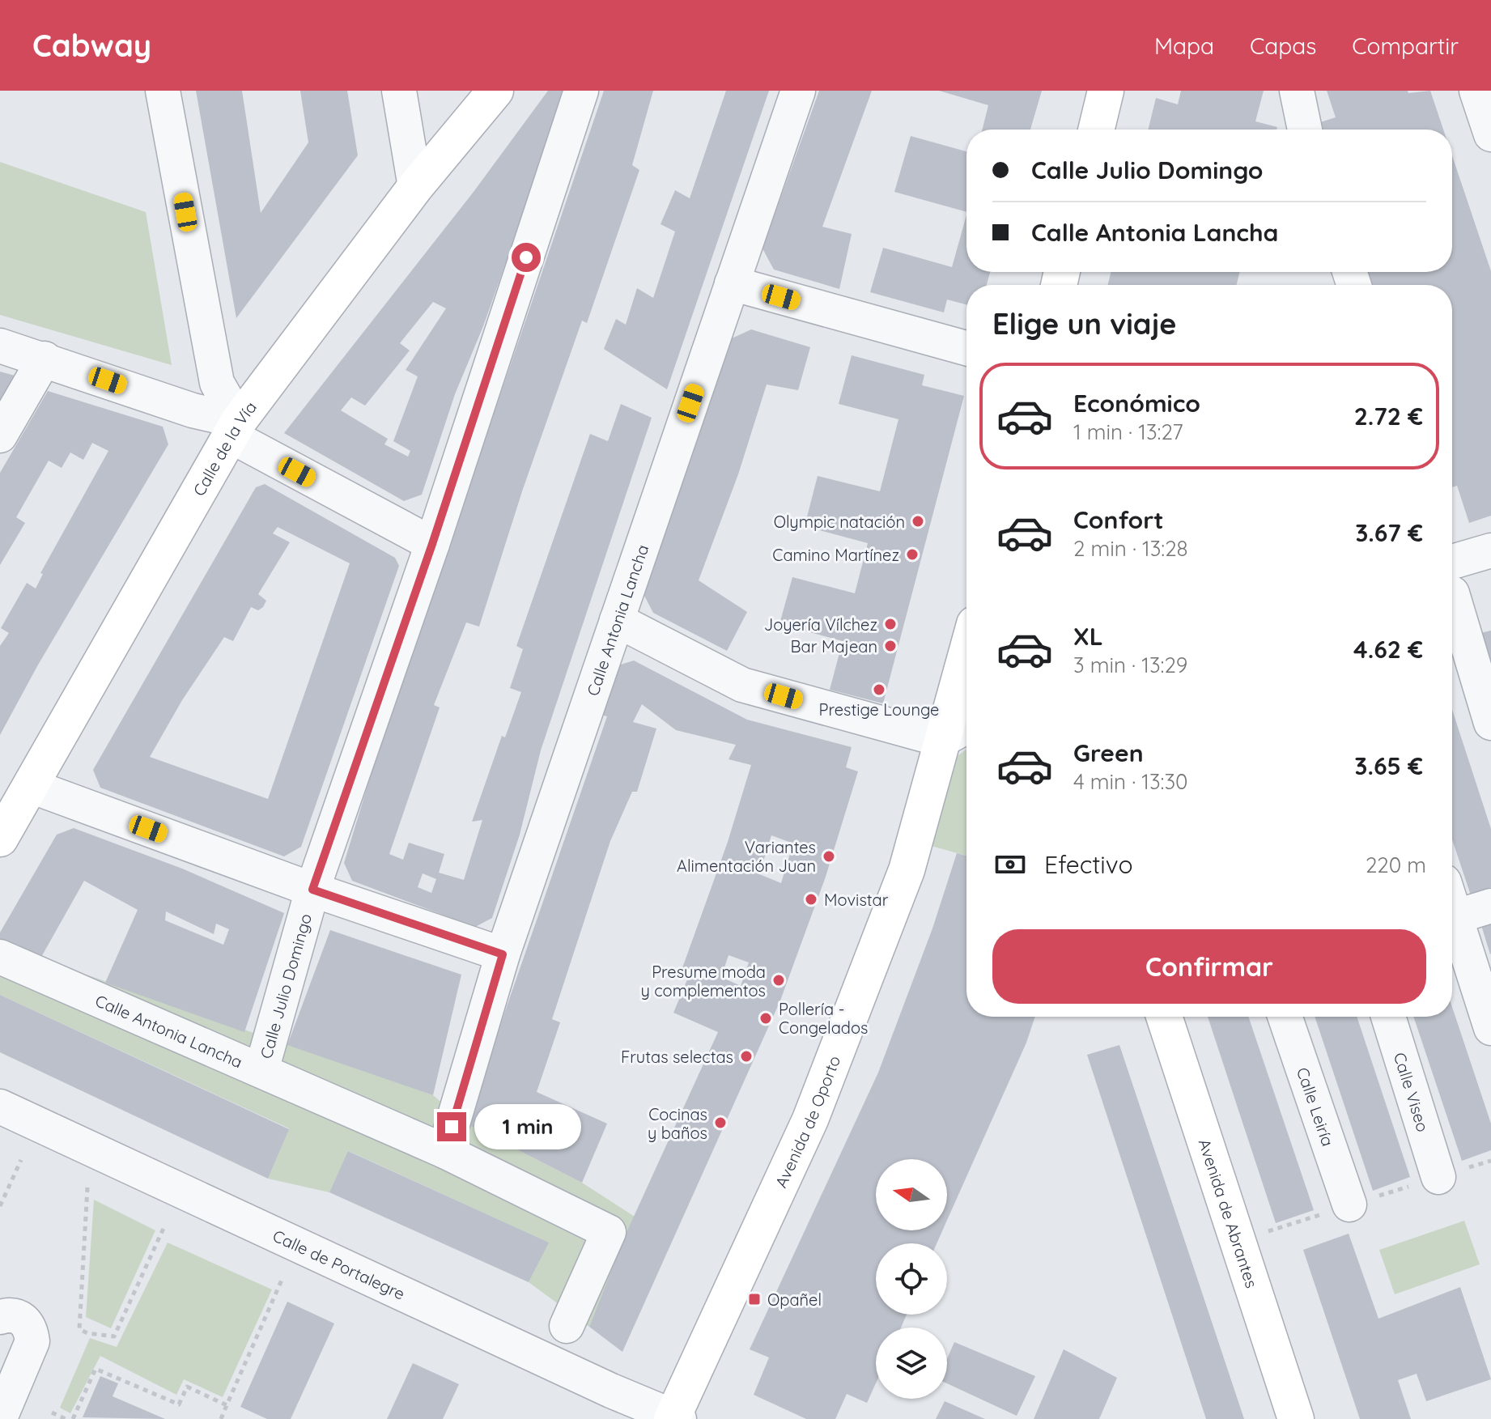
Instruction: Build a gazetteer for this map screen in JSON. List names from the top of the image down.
{
  "streets": {
    "main road": ["Calle de la Vía", "Avenida de Oporto", "Avenida de Abrantes"],
    "street": [
      "Calle Antonia Lancha",
      "Calle Julio Domingo",
      "Calle Viseo",
      "Calle Leiría",
      "Calle de Portalegre"
    ]
  },
  "crossings": [
    ["Calle Antonia Lancha", "Calle Julio Domingo"],
    ["Avenida de Oporto", "Calle de Portalegre"]
  ],
  "places": {
    "other": [
      "Olympic natación",
      "Camino Martínez",
      "Joyería Vílchez",
      "Bar Majean",
      "Prestige Lounge",
      "Variantes Alimentación Juan",
      "Movistar",
      "Presume moda y complementos",
      "Pollería - Congelados",
      "Frutas selectas",
      "Cocinas y baños"
    ],
    "transit": ["Opañel"]
  },
  "north": "left",
  "page": {
    "header": "Cabway",
    "nav": ["Mapa", "Capas", "Compartir"],
    "banner": ["Calle Julio Domingo", "Calle Antonia Lancha"],
    "heading": "Elige un viaje",
    "list": [
      {
        "name": "Económico",
        "note": "1 min · 13:27",
        "value": "2.72 €"
      },
      {
        "name": "Confort",
        "note": "2 min · 13:28",
        "value": "3.67 €"
      },
      {
        "name": "XL",
        "note": "3 min · 13:29",
        "value": "4.62 €"
      },
      {
        "name": "Green",
        "note": "4 min · 13:30",
        "value": "3.65 €"
      }
    ],
    "pay": ["Efectivo", "220 m"],
    "buttons": "Confirmar",
    "bubble": "1 min"
  }
}
